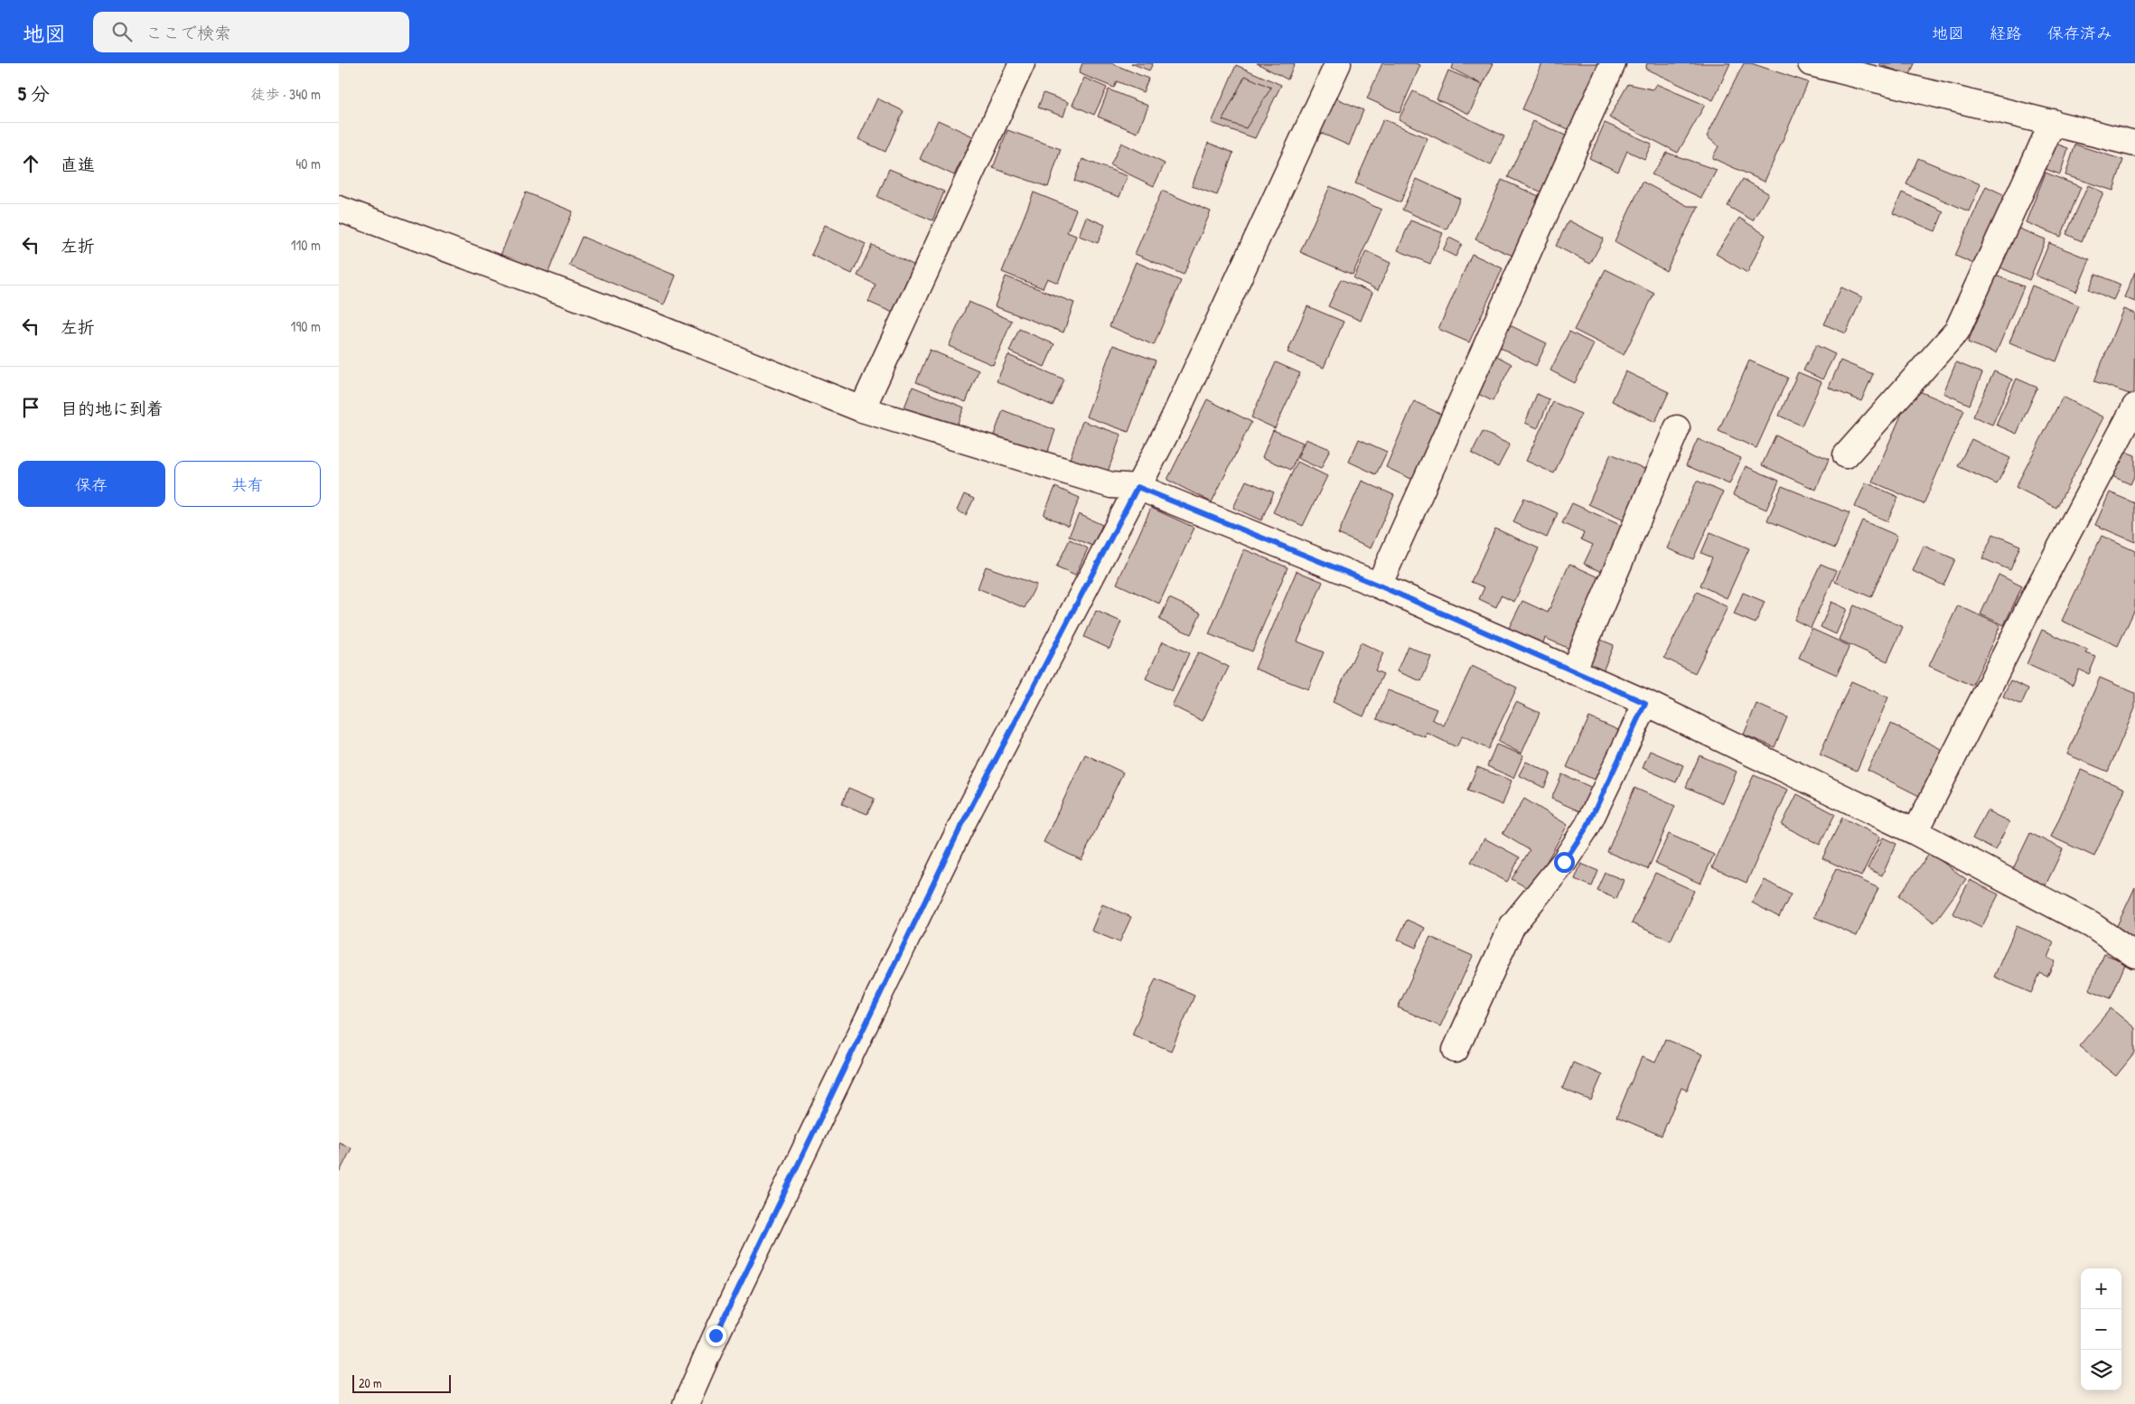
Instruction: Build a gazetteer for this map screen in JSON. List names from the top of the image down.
{
  "scale_bar": "20 m",
  "page": {
    "header": "地図",
    "search": "ここで検索",
    "nav": ["地図", "経路", "保存済み"],
    "heading": ["5 分", "徒歩 · 340 m"],
    "list": [
      ["直進", "40 m"],
      ["左折", "110 m"],
      ["左折", "190 m"],
      "目的地に到着"
    ],
    "buttons": ["保存", "共有"],
    "map_buttons": ["+", "−"],
    "scale": "20 m"
  }
}
